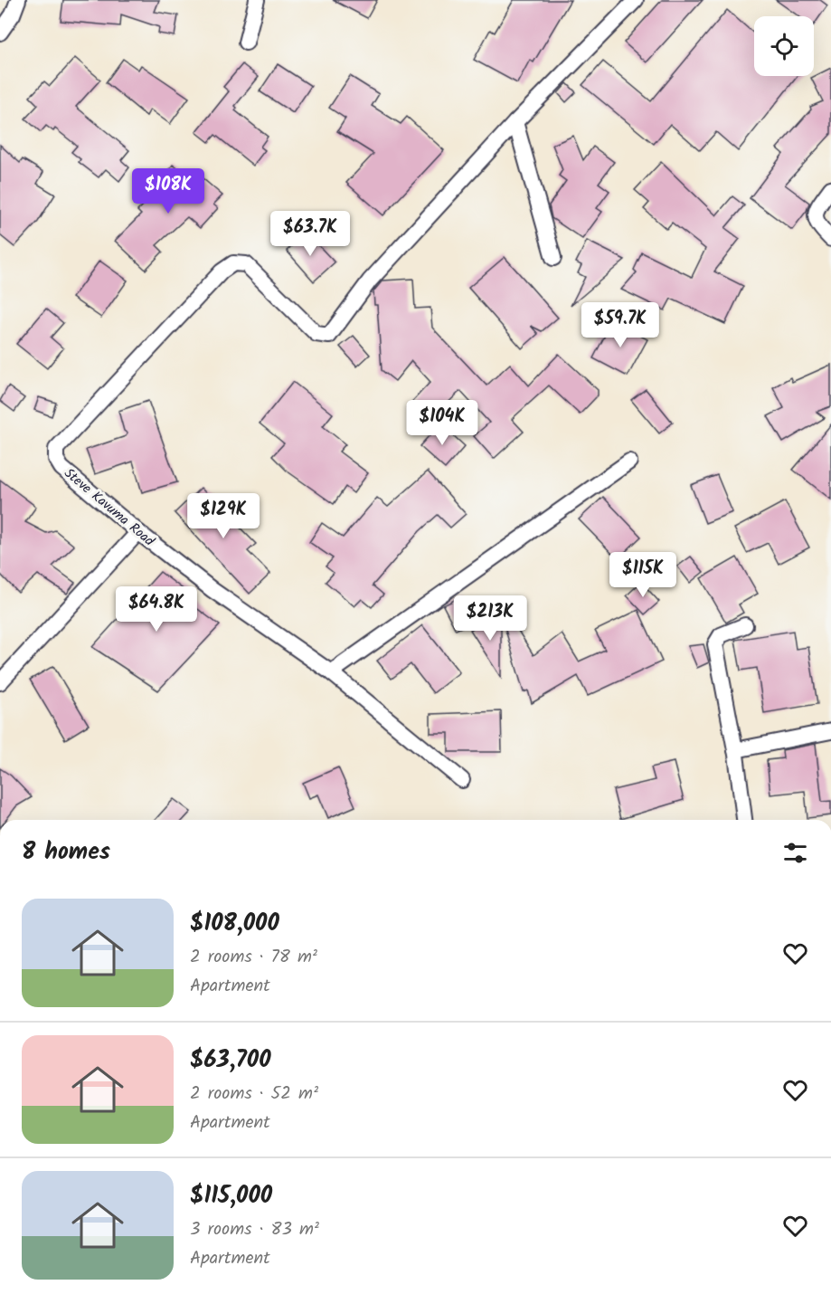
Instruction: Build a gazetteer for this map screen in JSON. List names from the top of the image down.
{
  "streets": {
    "street": ["Steve Kavuma Road"]
  },
  "page": {
    "price": [
      "$108K",
      "$63.7K",
      "$59.7K",
      "$104K",
      "$129K",
      "$115K",
      "$64.8K",
      "$213K"
    ],
    "heading": "8 homes",
    "list": [
      {
        "name": "$108,000",
        "note": "2 rooms · 78 m² · Apartment"
      },
      {
        "name": "$63,700",
        "note": "2 rooms · 52 m² · Apartment"
      },
      {
        "name": "$115,000",
        "note": "3 rooms · 83 m² · Apartment"
      }
    ]
  }
}
